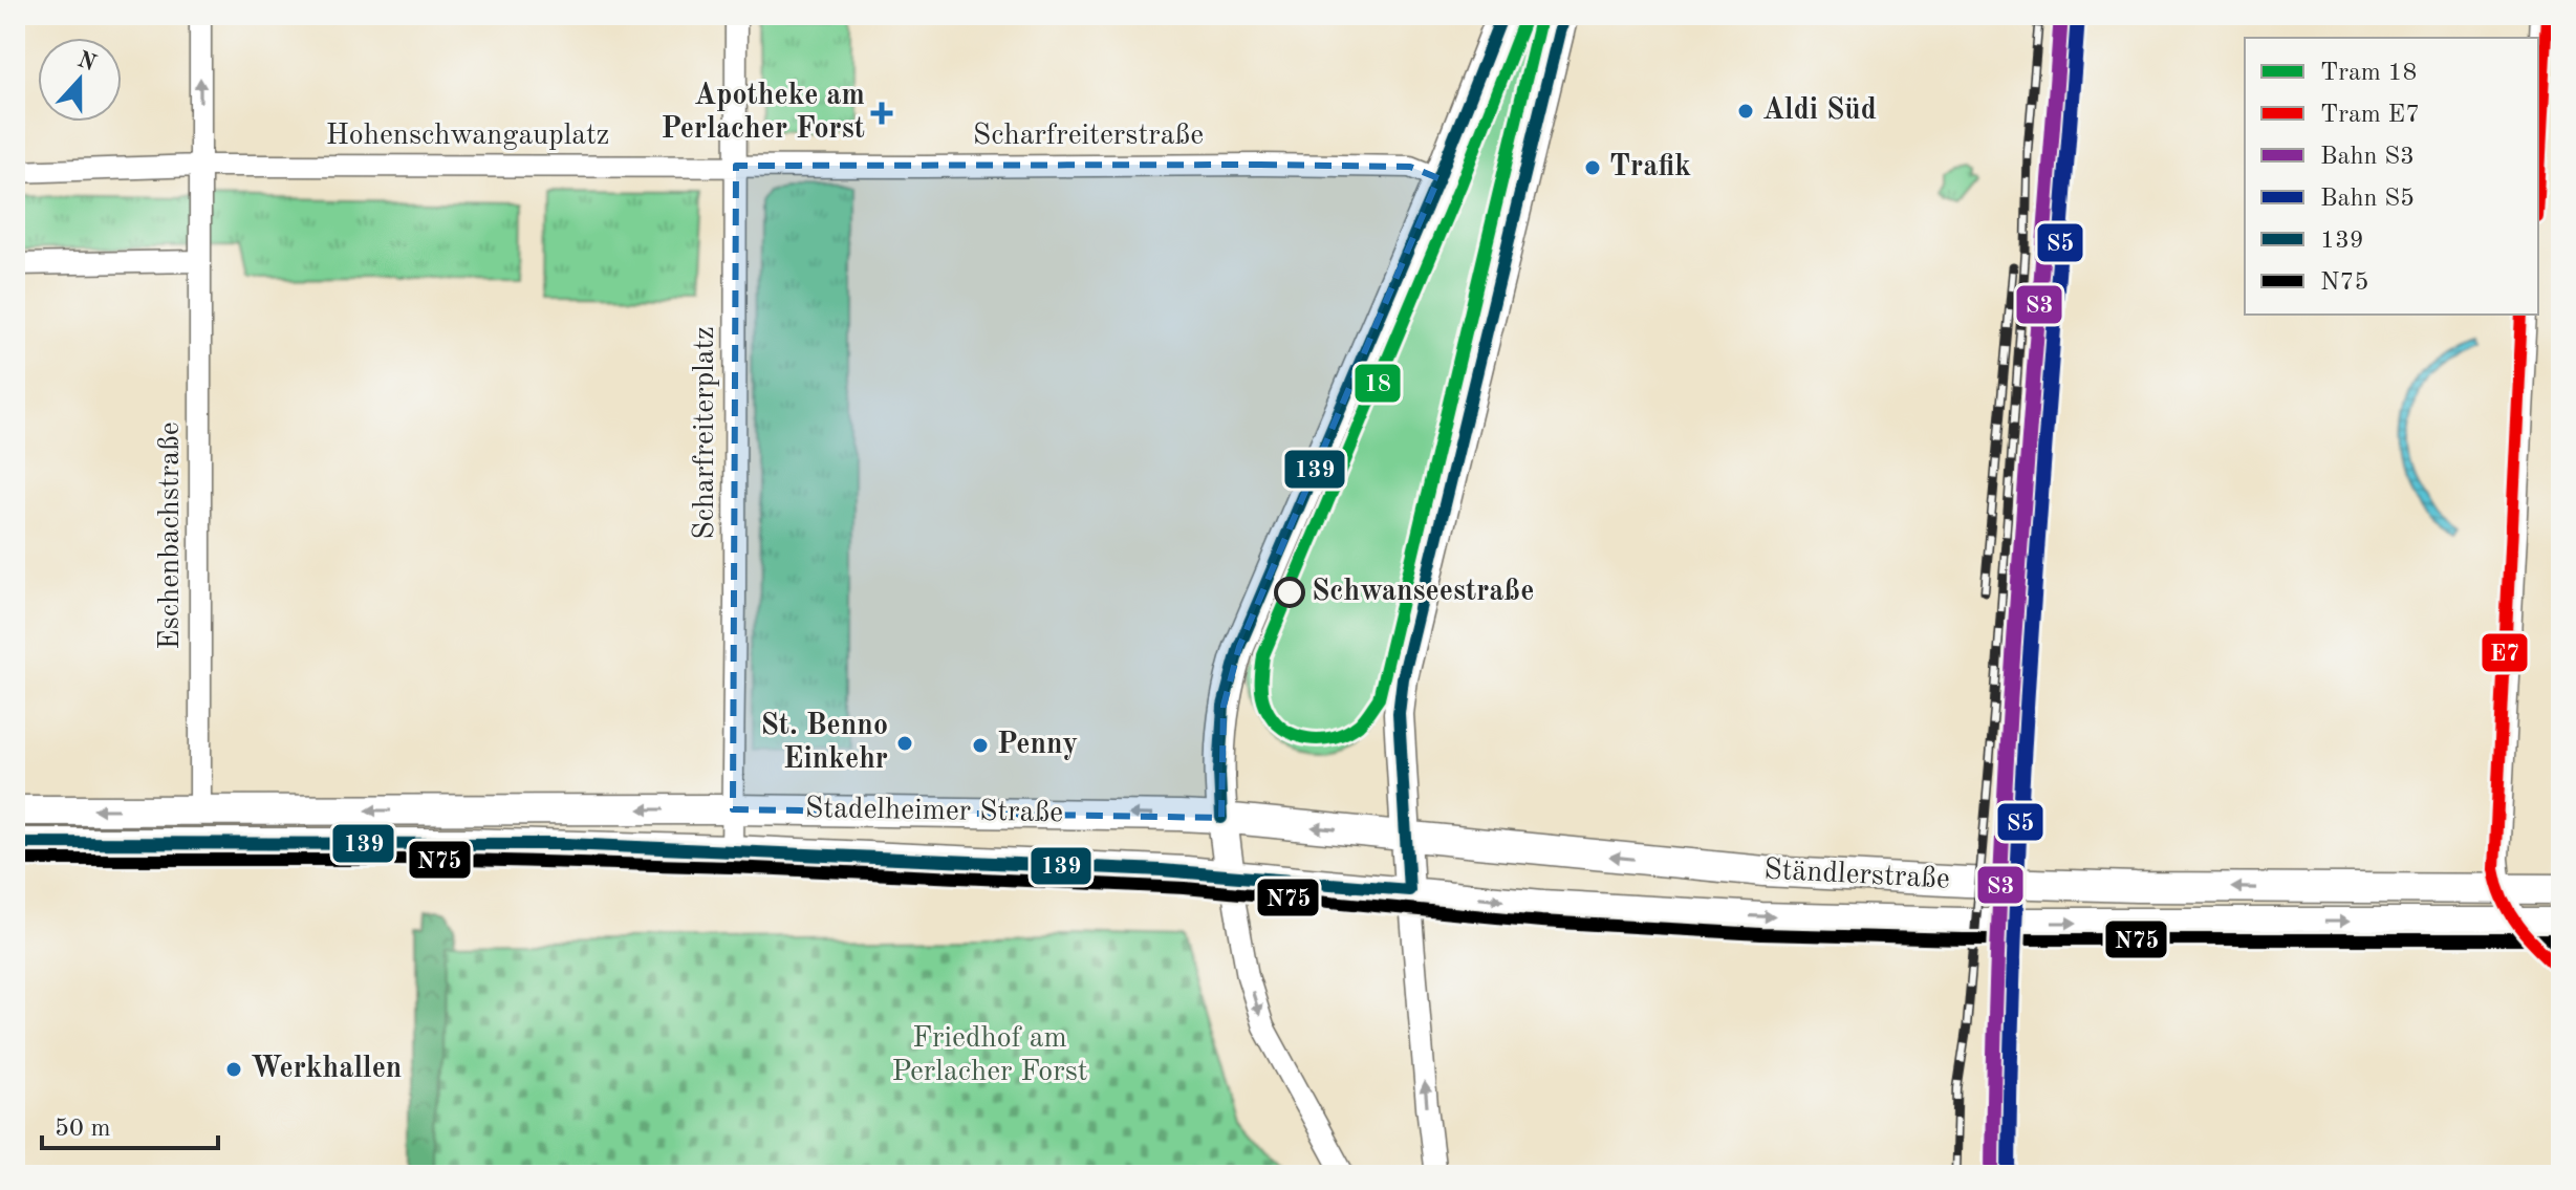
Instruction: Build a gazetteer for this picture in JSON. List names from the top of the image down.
{
  "streets": {
    "main road": ["Stadelheimer Straße", "Ständlerstraße"],
    "street": [
      "Hohenschwangauplatz",
      "Scharfreiterstraße",
      "Scharfreiterplatz",
      "Eschenbachstraße"
    ]
  },
  "crossings": [
    ["Hohenschwangauplatz", "Scharfreiterstraße"],
    ["Hohenschwangauplatz", "Scharfreiterplatz"],
    ["Scharfreiterstraße", "Scharfreiterplatz"],
    ["Scharfreiterplatz", "Stadelheimer Straße"],
    ["Eschenbachstraße", "Stadelheimer Straße"],
    ["Stadelheimer Straße", "Ständlerstraße"]
  ],
  "parks": ["Friedhof am Perlacher Forst"],
  "places": {
    "other": [
      "Aldi Süd",
      "Trafik",
      "Schwanseestraße",
      "St. Benno Einkehr",
      "Penny",
      "Werkhallen"
    ],
    "health": ["Apotheke am Perlacher Forst"]
  },
  "lines": [
    "tram line 18",
    "tram line E7",
    "rail line S3",
    "transit line 139",
    "rail line S5",
    "transit line N75"
  ],
  "legend": [
    "Tram 18",
    "Tram E7",
    "Bahn S3",
    "Bahn S5",
    "139",
    "N75"
  ],
  "scale_bar": "50 m",
  "north": "top"
}
